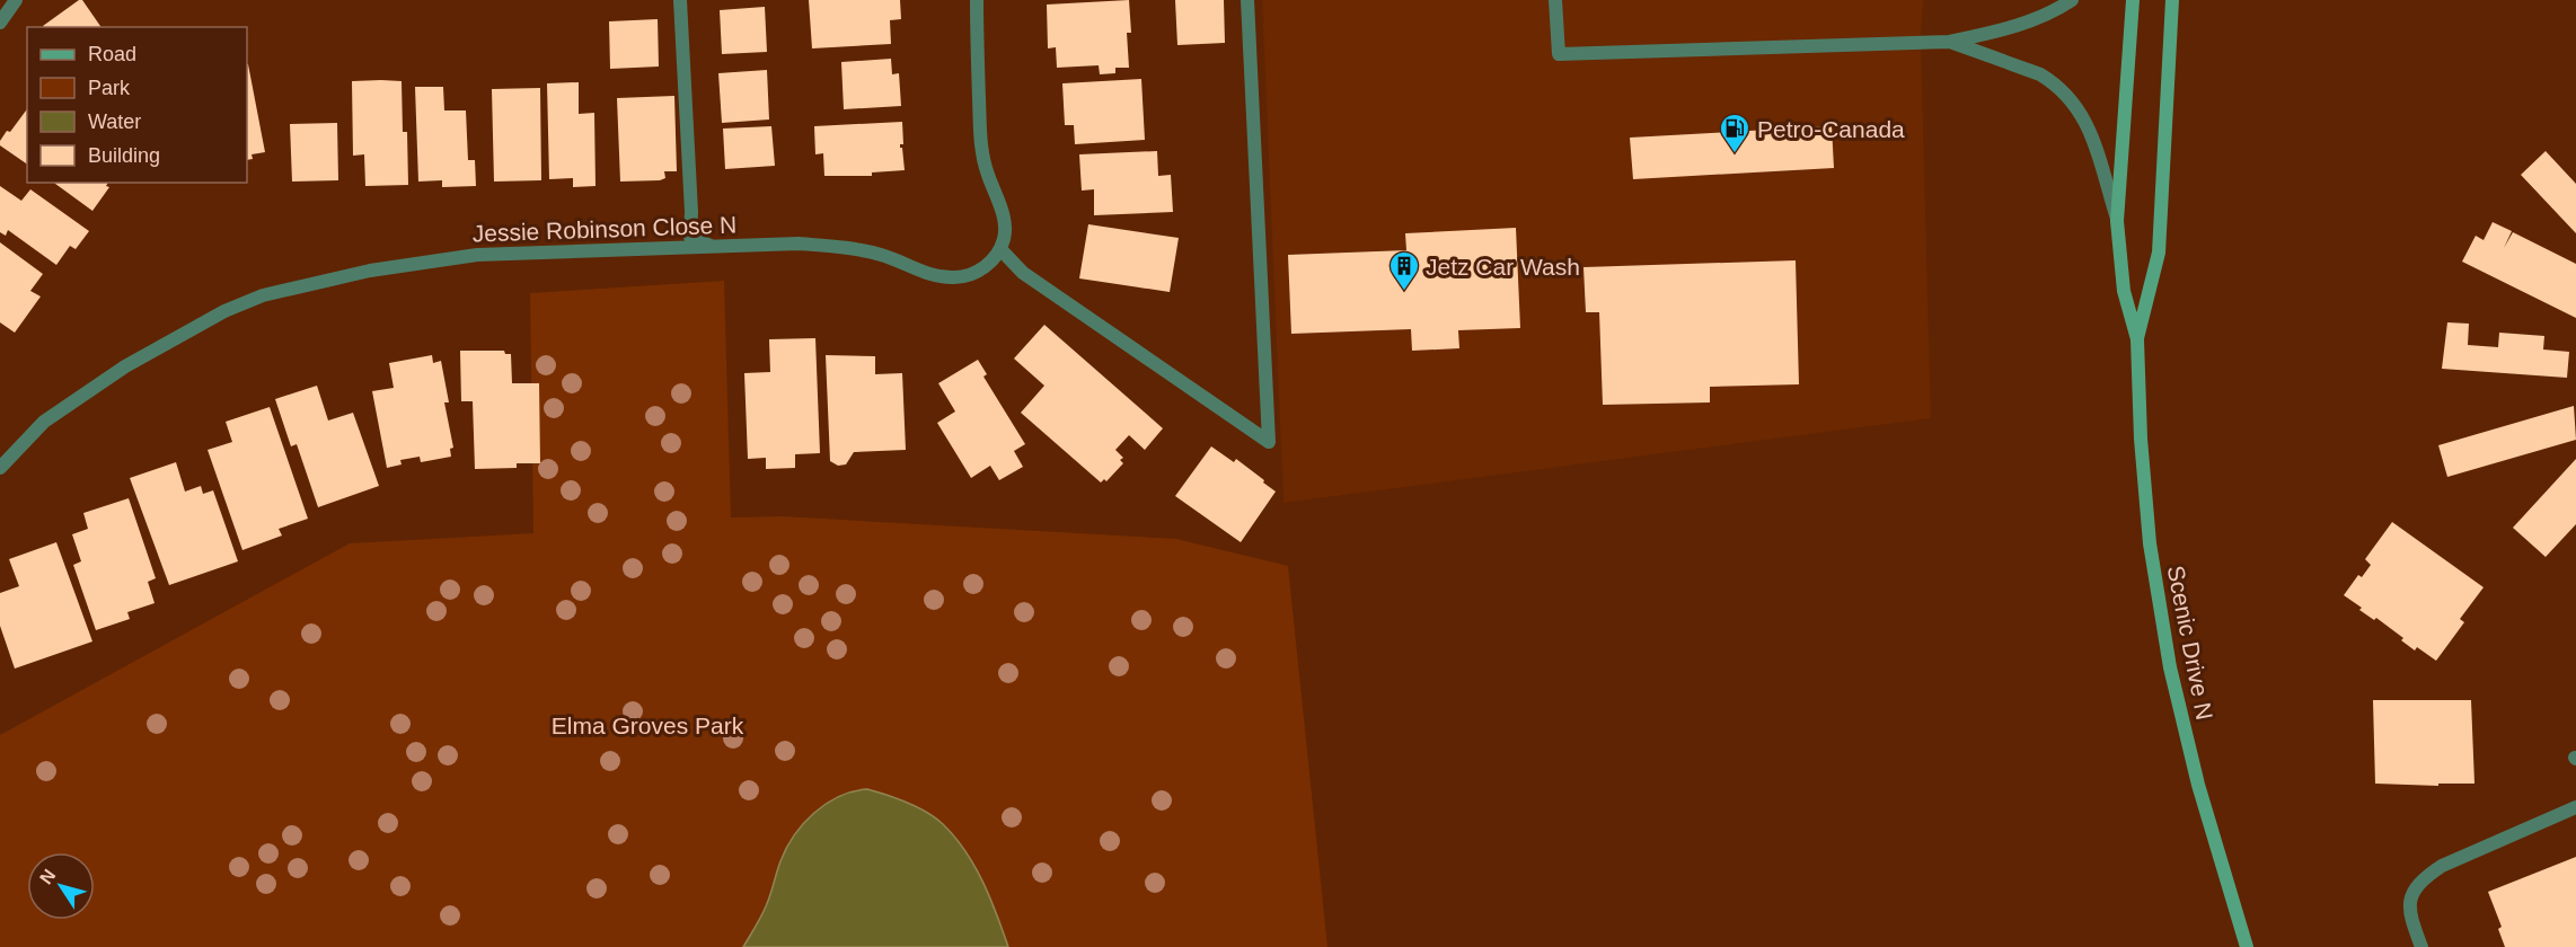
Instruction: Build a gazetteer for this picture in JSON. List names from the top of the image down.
{
  "streets": {
    "main road": ["Scenic Drive N"],
    "street": ["Jessie Robinson Close N"]
  },
  "parks": ["Elma Groves Park"],
  "places": {
    "fuel station": ["Petro-Canada"],
    "building": ["Jetz Car Wash"]
  },
  "legend": [
    "Road",
    "Park",
    "Water",
    "Building"
  ],
  "north": "top left"
}
